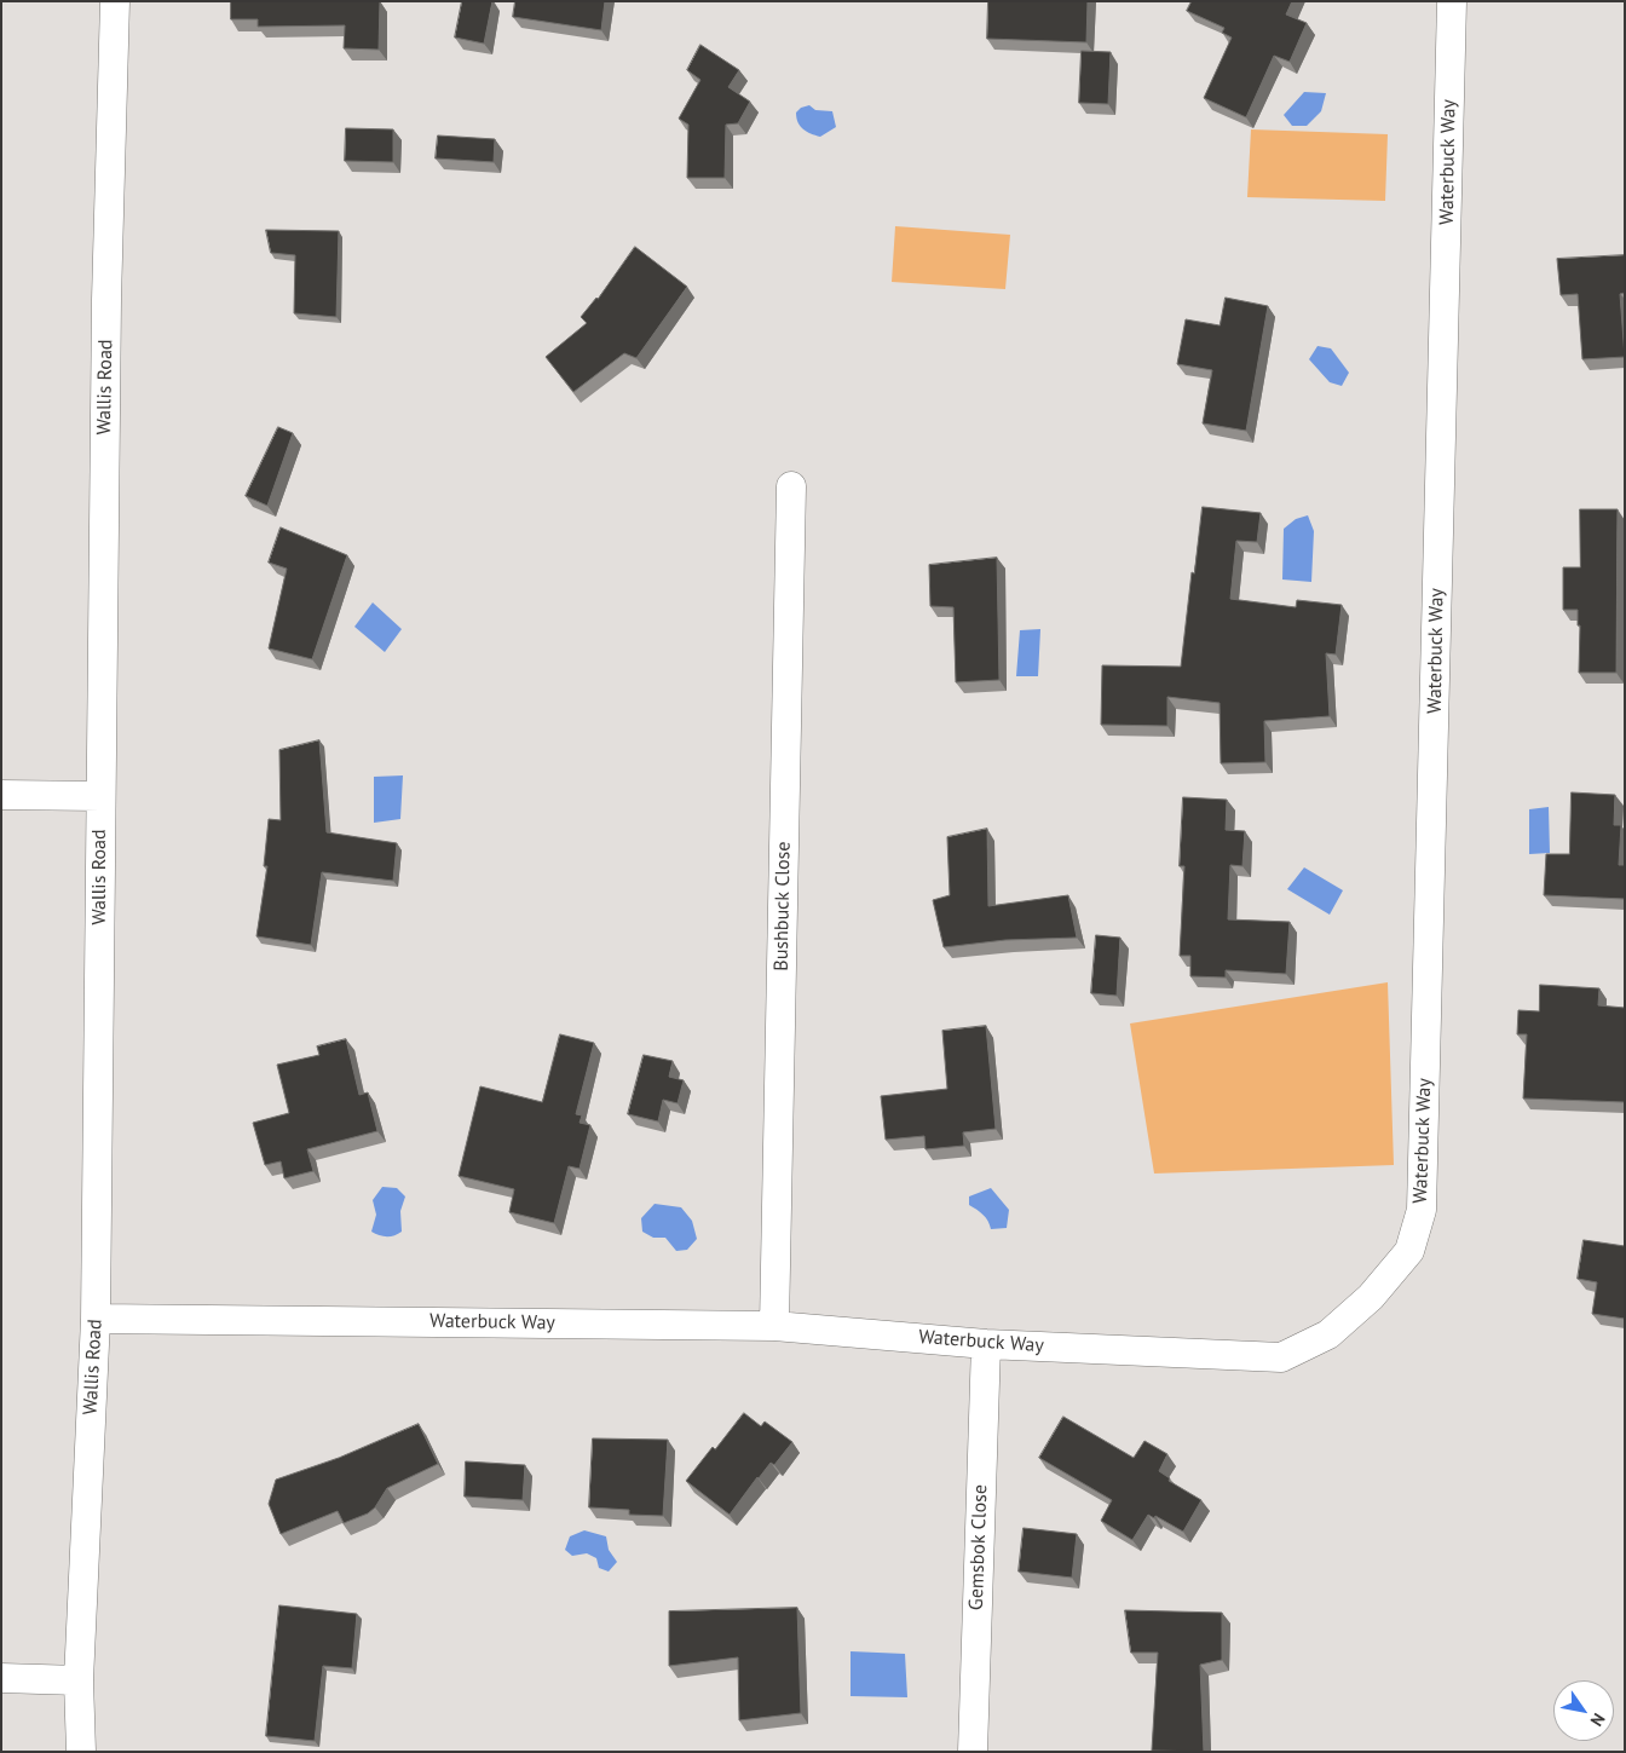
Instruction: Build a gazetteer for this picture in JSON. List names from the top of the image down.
{
  "streets": {
    "street": [
      "Waterbuck Way",
      "Wallis Road",
      "Bushbuck Close",
      "Gemsbok Close"
    ]
  },
  "crossings": [
    ["Waterbuck Way", "Wallis Road"],
    ["Waterbuck Way", "Bushbuck Close"],
    ["Waterbuck Way", "Gemsbok Close"]
  ],
  "north": "bottom right"
}
